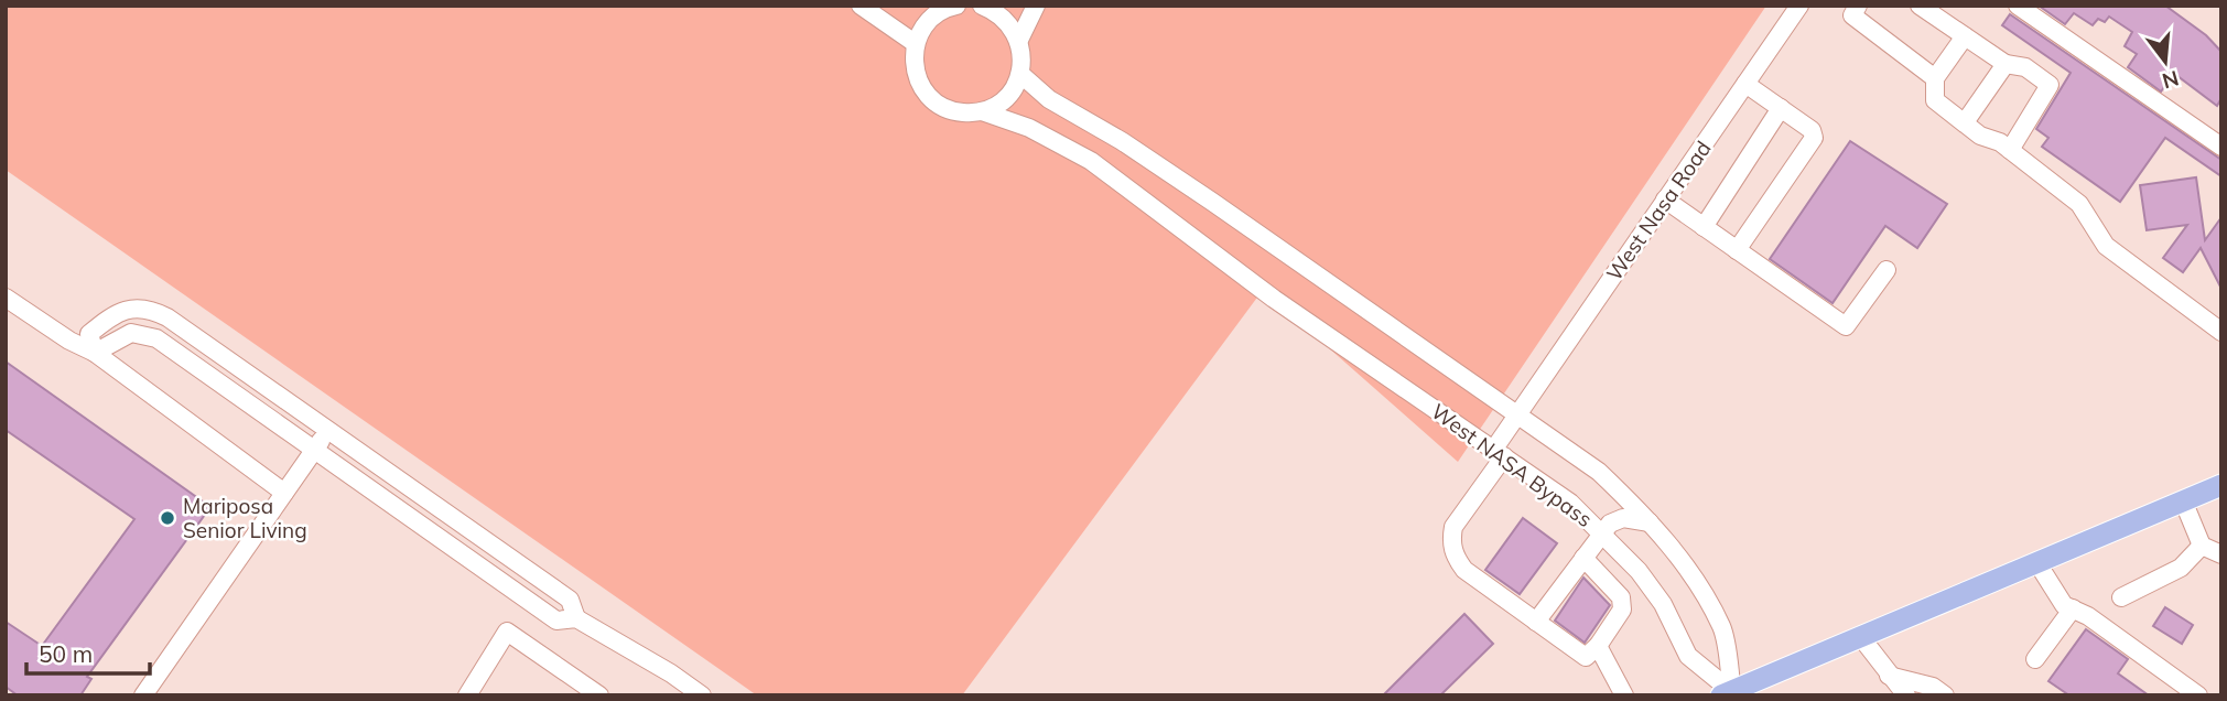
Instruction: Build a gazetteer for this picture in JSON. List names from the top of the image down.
{
  "streets": {
    "street": ["West Nasa Road", "West NASA Bypass"]
  },
  "crossings": [
    ["West Nasa Road", "West NASA Bypass"]
  ],
  "places": ["Mariposa Senior Living"],
  "scale_bar": "50 m",
  "north": "bottom"
}
